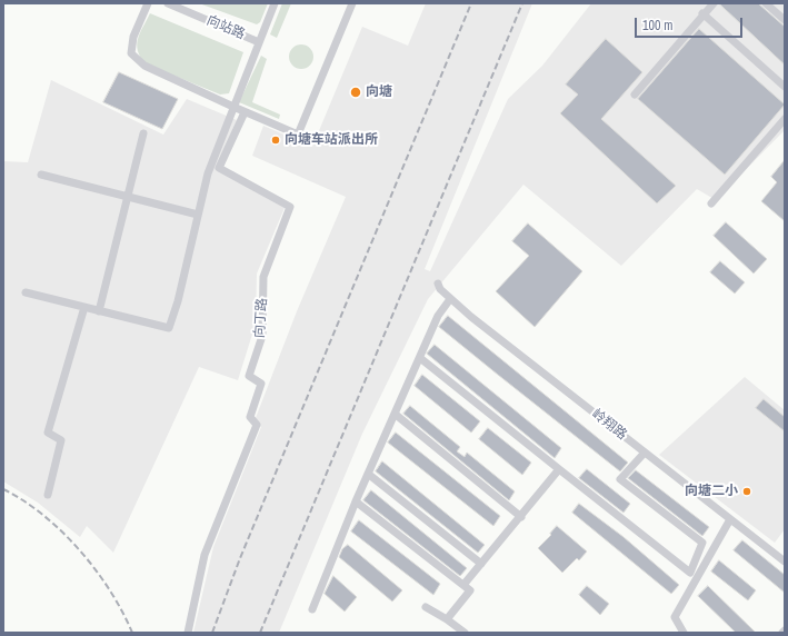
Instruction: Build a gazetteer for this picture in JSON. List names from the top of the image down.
{
  "streets": {
    "street": ["向站路", "向丁路", "岭翔路"]
  },
  "places": ["向塘", "向塘车站派出所", "向塘二小"],
  "scale_bar": "100 m"
}
